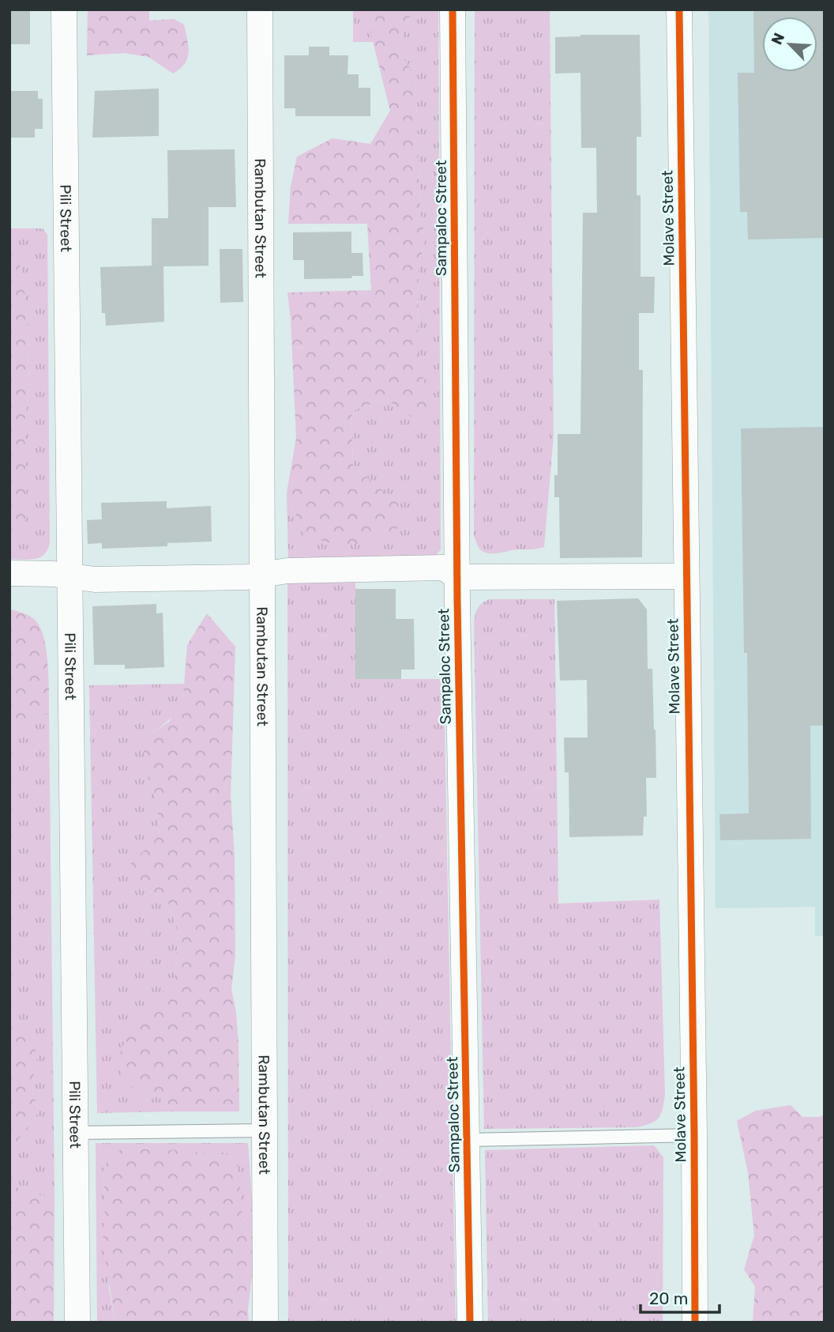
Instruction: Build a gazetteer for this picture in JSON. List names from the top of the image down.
{
  "streets": {
    "street": [
      "Pili Street",
      "Rambutan Street",
      "Sampaloc Street",
      "Molave Street"
    ]
  },
  "scale_bar": "20 m",
  "north": "top left"
}
